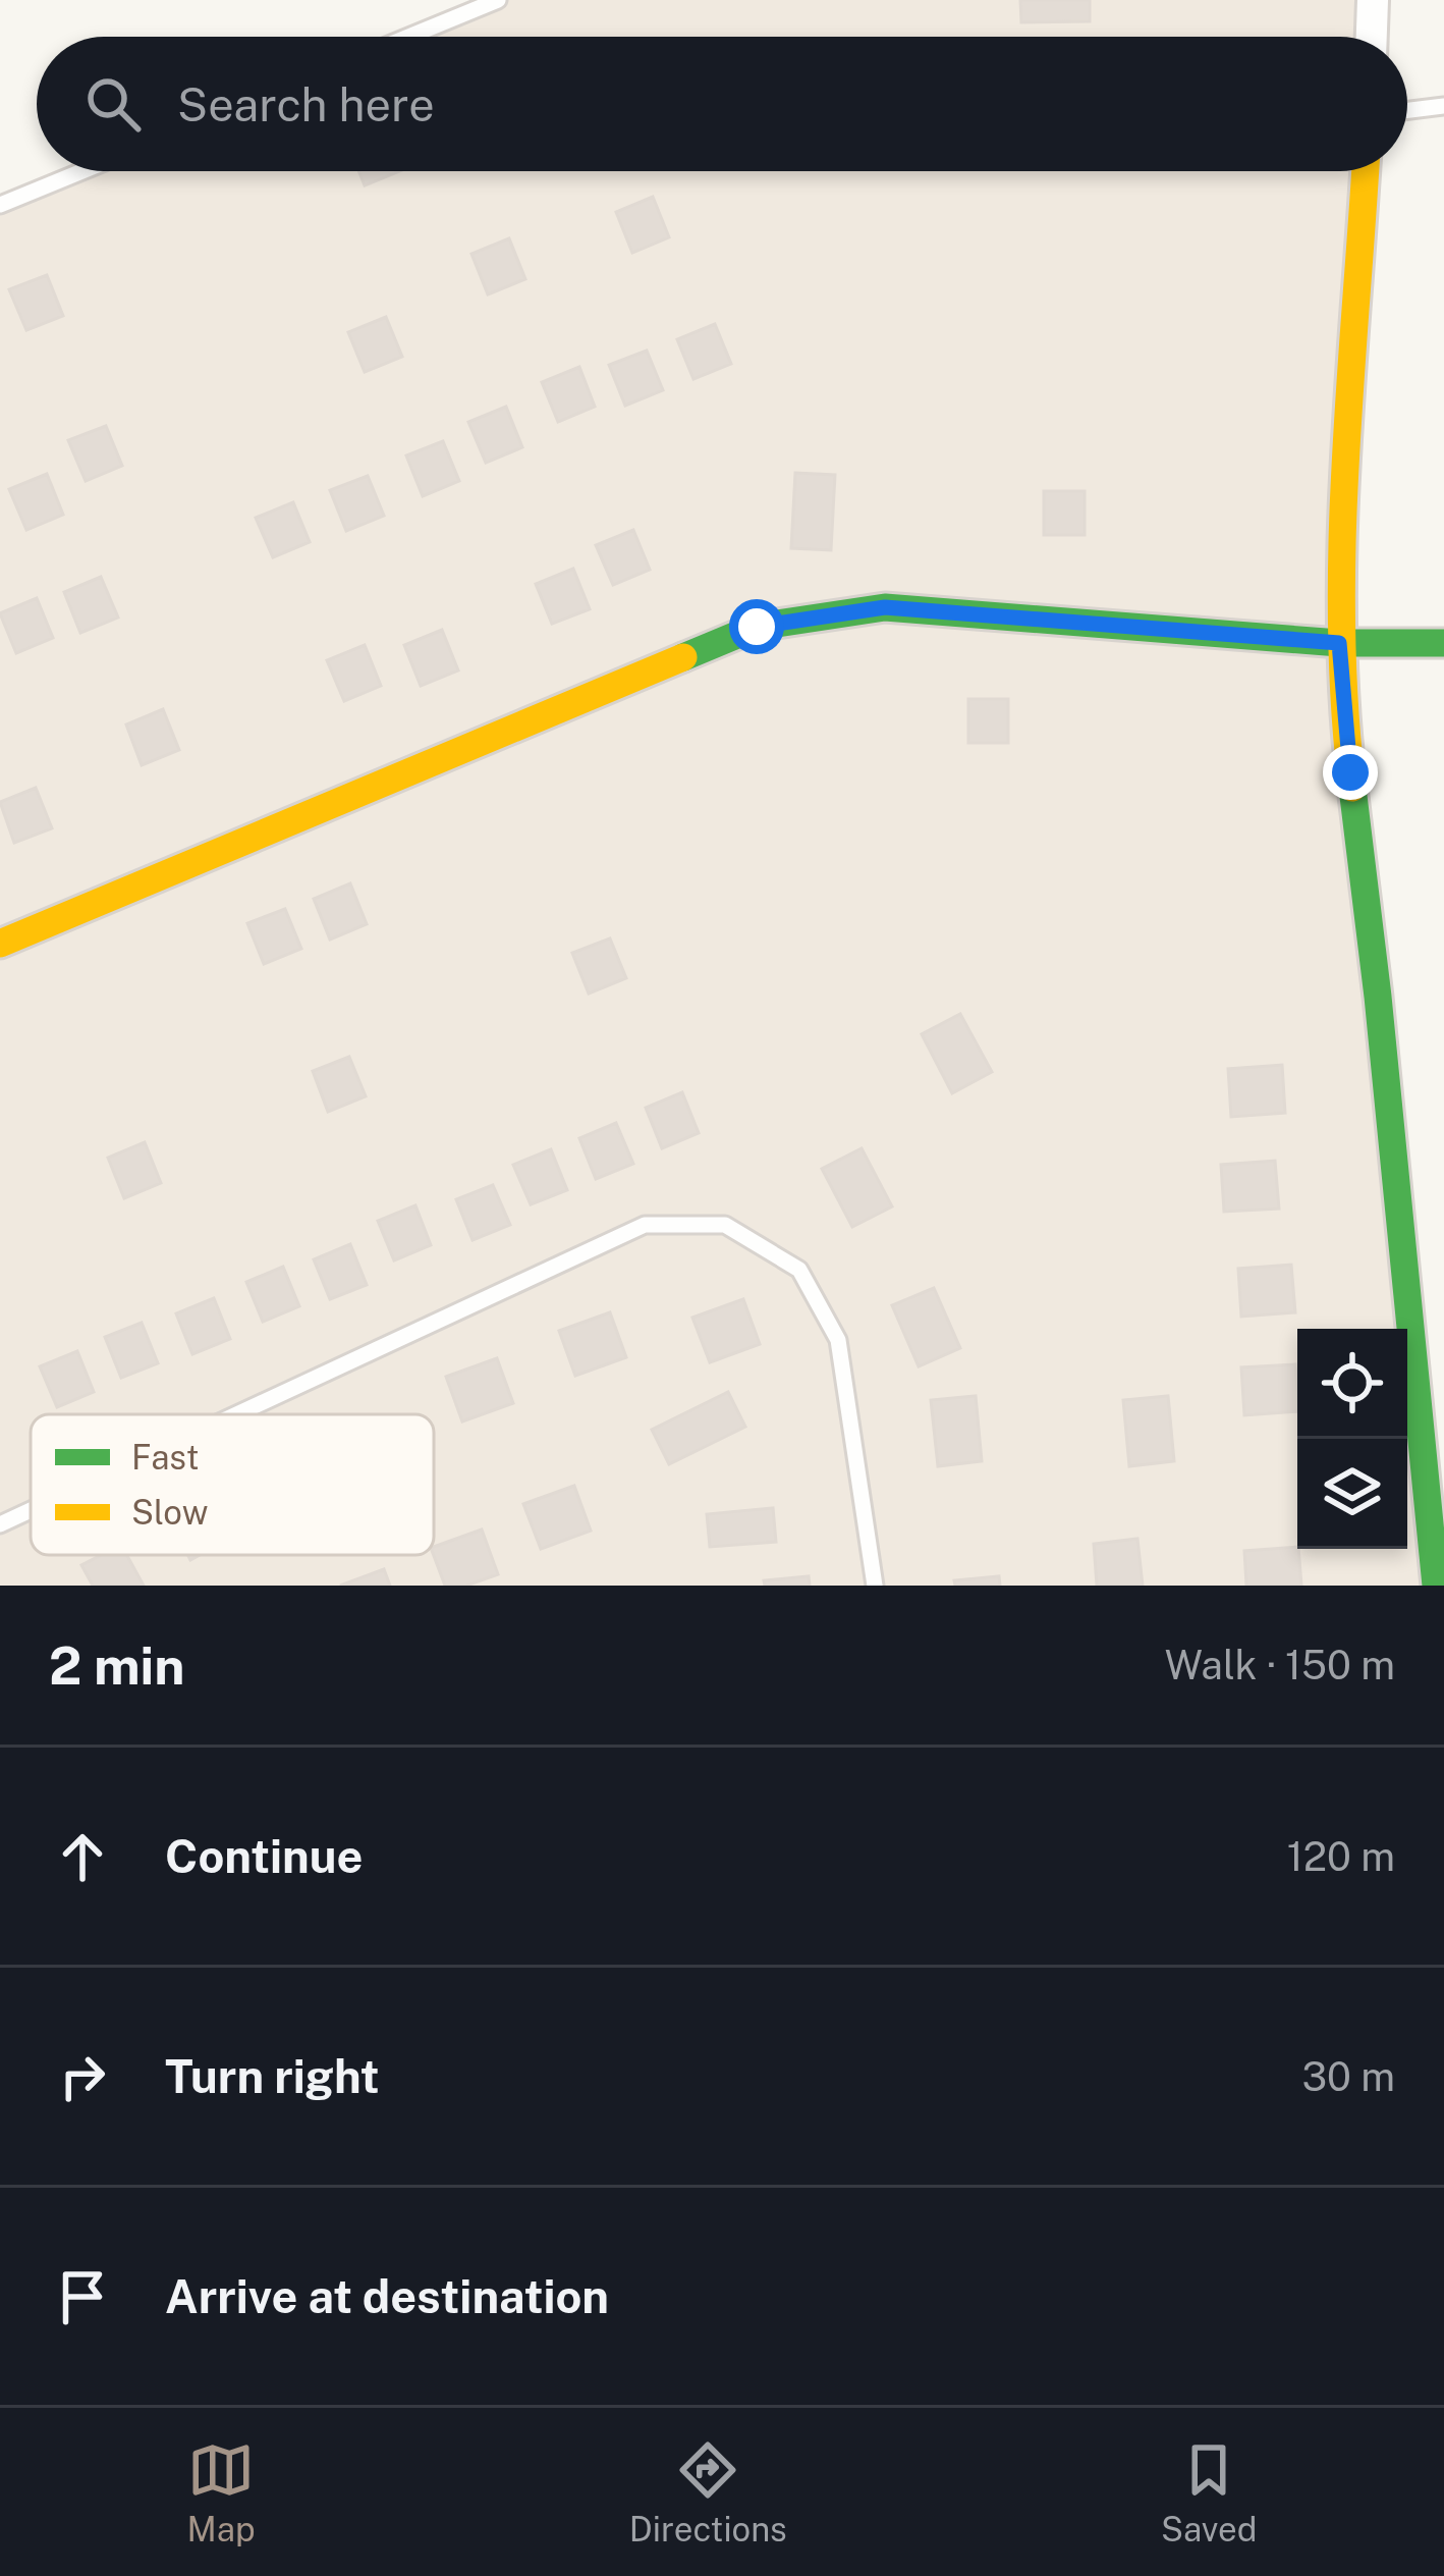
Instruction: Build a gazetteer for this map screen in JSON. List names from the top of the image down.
{
  "legend": ["Fast", "Slow"],
  "page": {
    "search": "Search here",
    "heading": ["2 min", "Walk · 150 m"],
    "list": [
      ["Continue", "120 m"],
      ["Turn right", "30 m"],
      "Arrive at destination"
    ],
    "nav": ["Map", "Directions", "Saved"]
  }
}
